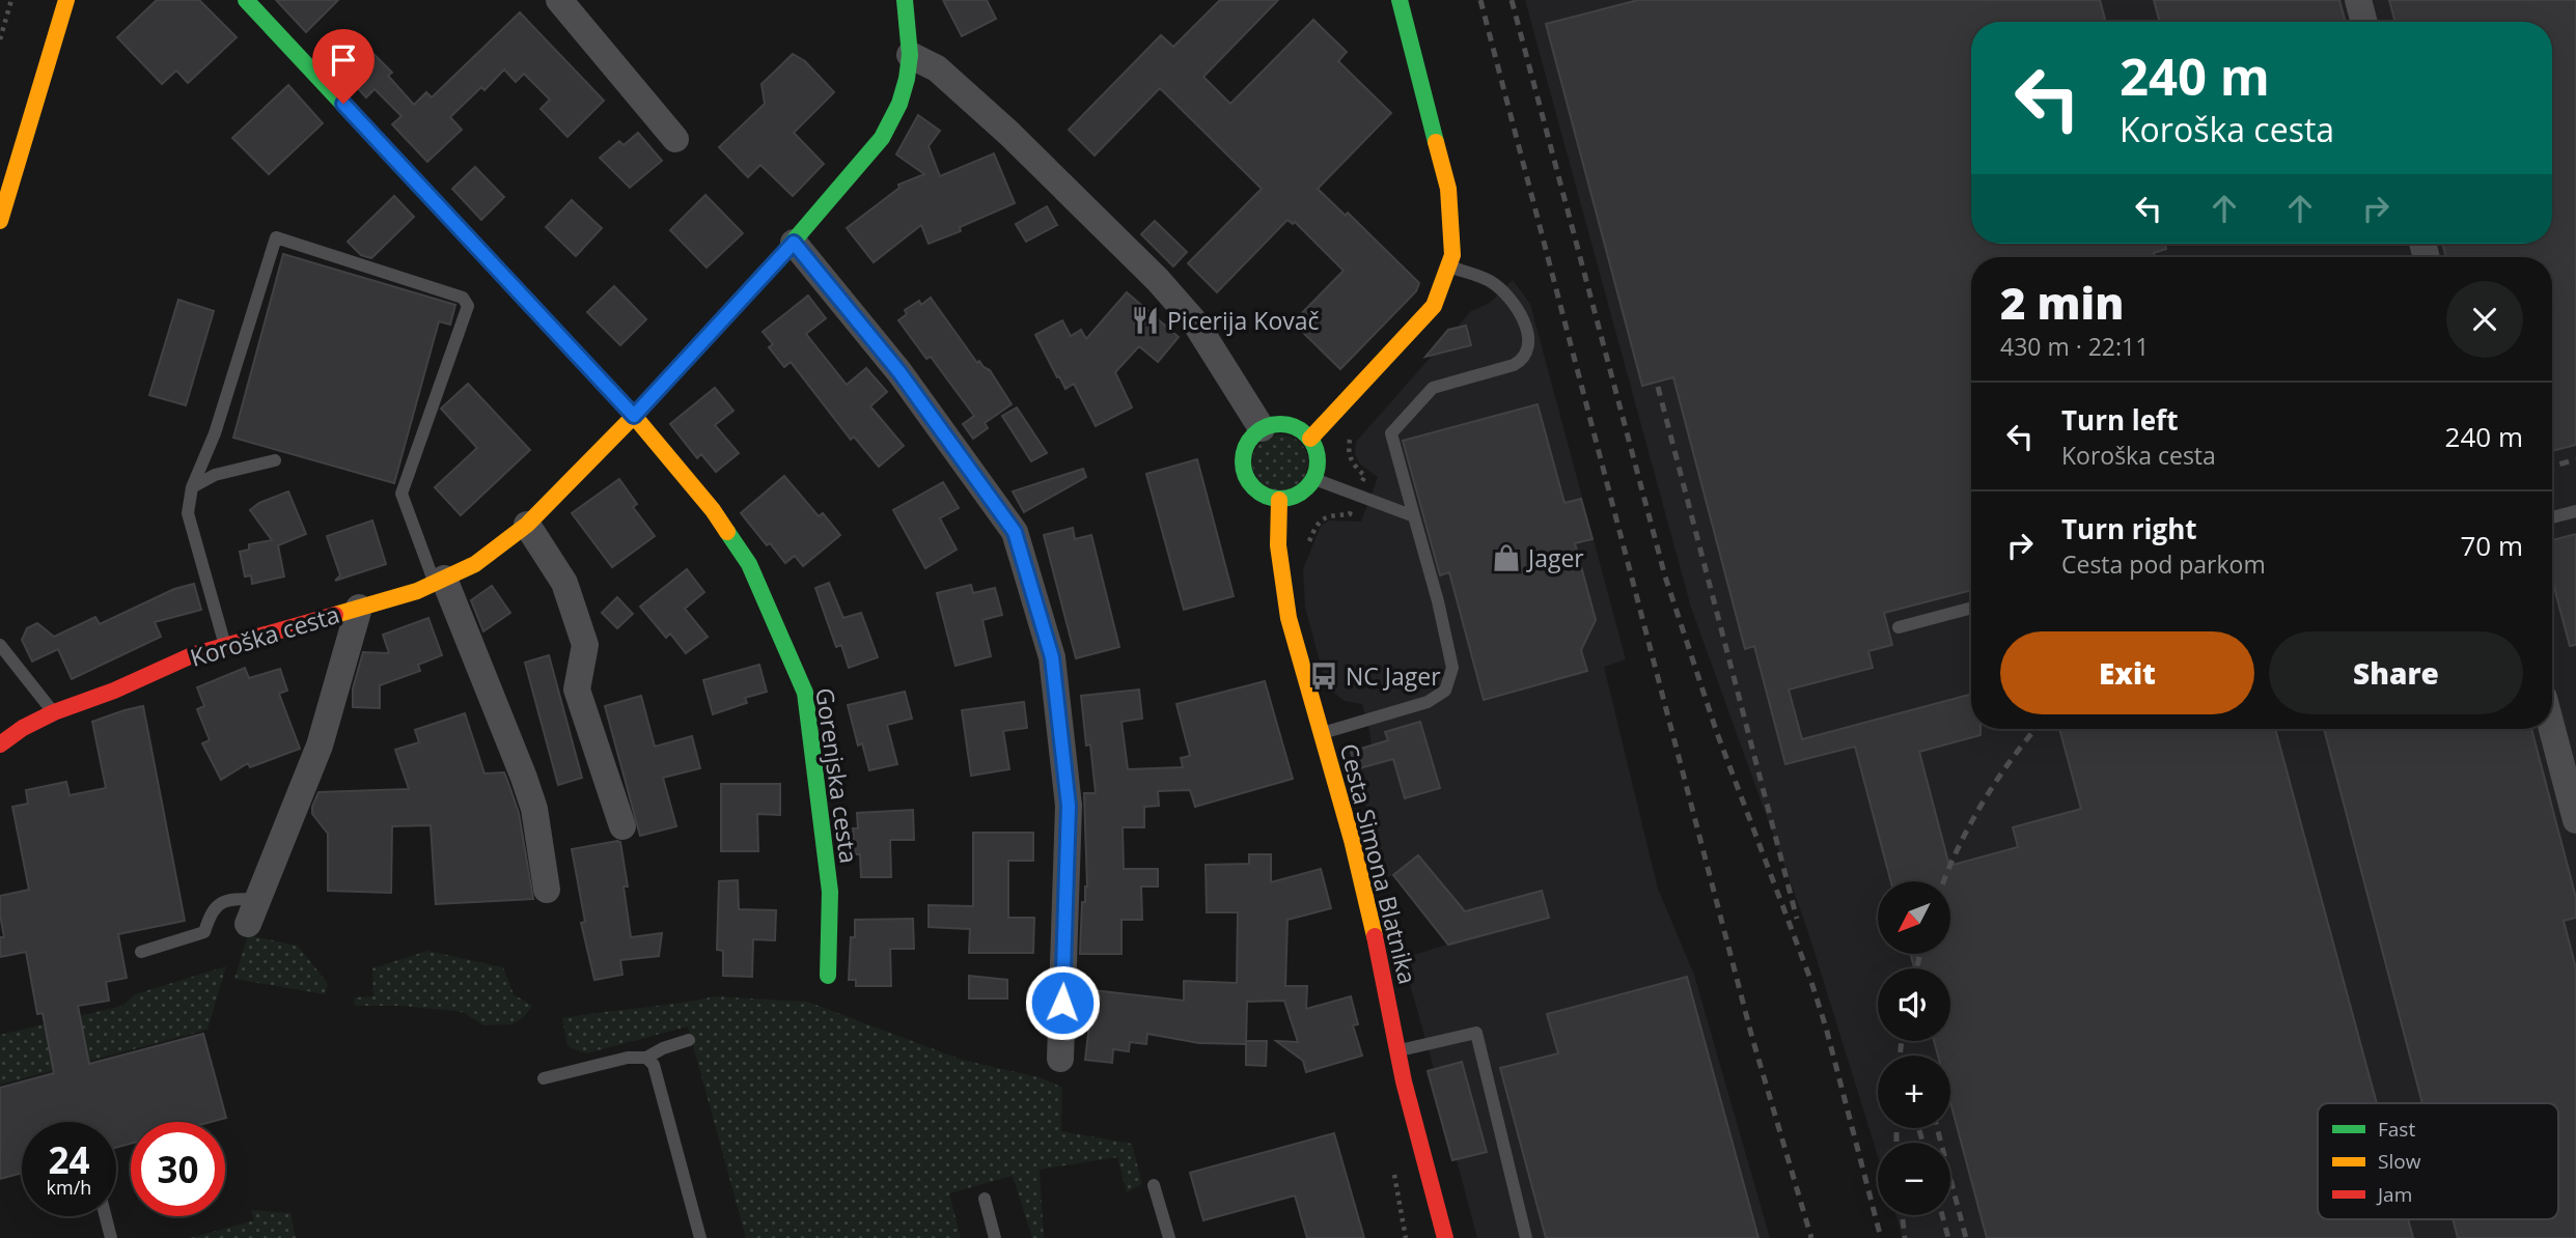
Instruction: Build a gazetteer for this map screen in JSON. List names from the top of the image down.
{
  "streets": {
    "street": ["Koroška cesta", "Gorenjska cesta", "Cesta Simona Blatnika"]
  },
  "crossings": [
    ["Koroška cesta", "Gorenjska cesta"]
  ],
  "places": {
    "restaurant": ["Picerija Kovač"],
    "shop": ["Jager"],
    "bus stop": ["NC Jager"]
  },
  "legend": ["Fast", "Slow", "Jam"],
  "north": "bottom left",
  "page": {
    "turn": ["240 m", "Koroška cesta"],
    "heading": ["2 min", "430 m · 22:11"],
    "list": [
      {
        "name": "Turn left",
        "note": "Koroška cesta",
        "value": "240 m"
      },
      {
        "name": "Turn right",
        "note": "Cesta pod parkom",
        "value": "70 m"
      }
    ],
    "buttons": ["Exit", "Share"],
    "map_buttons": ["+", "−"],
    "speed": "24 km/h",
    "limit": "30"
  }
}
